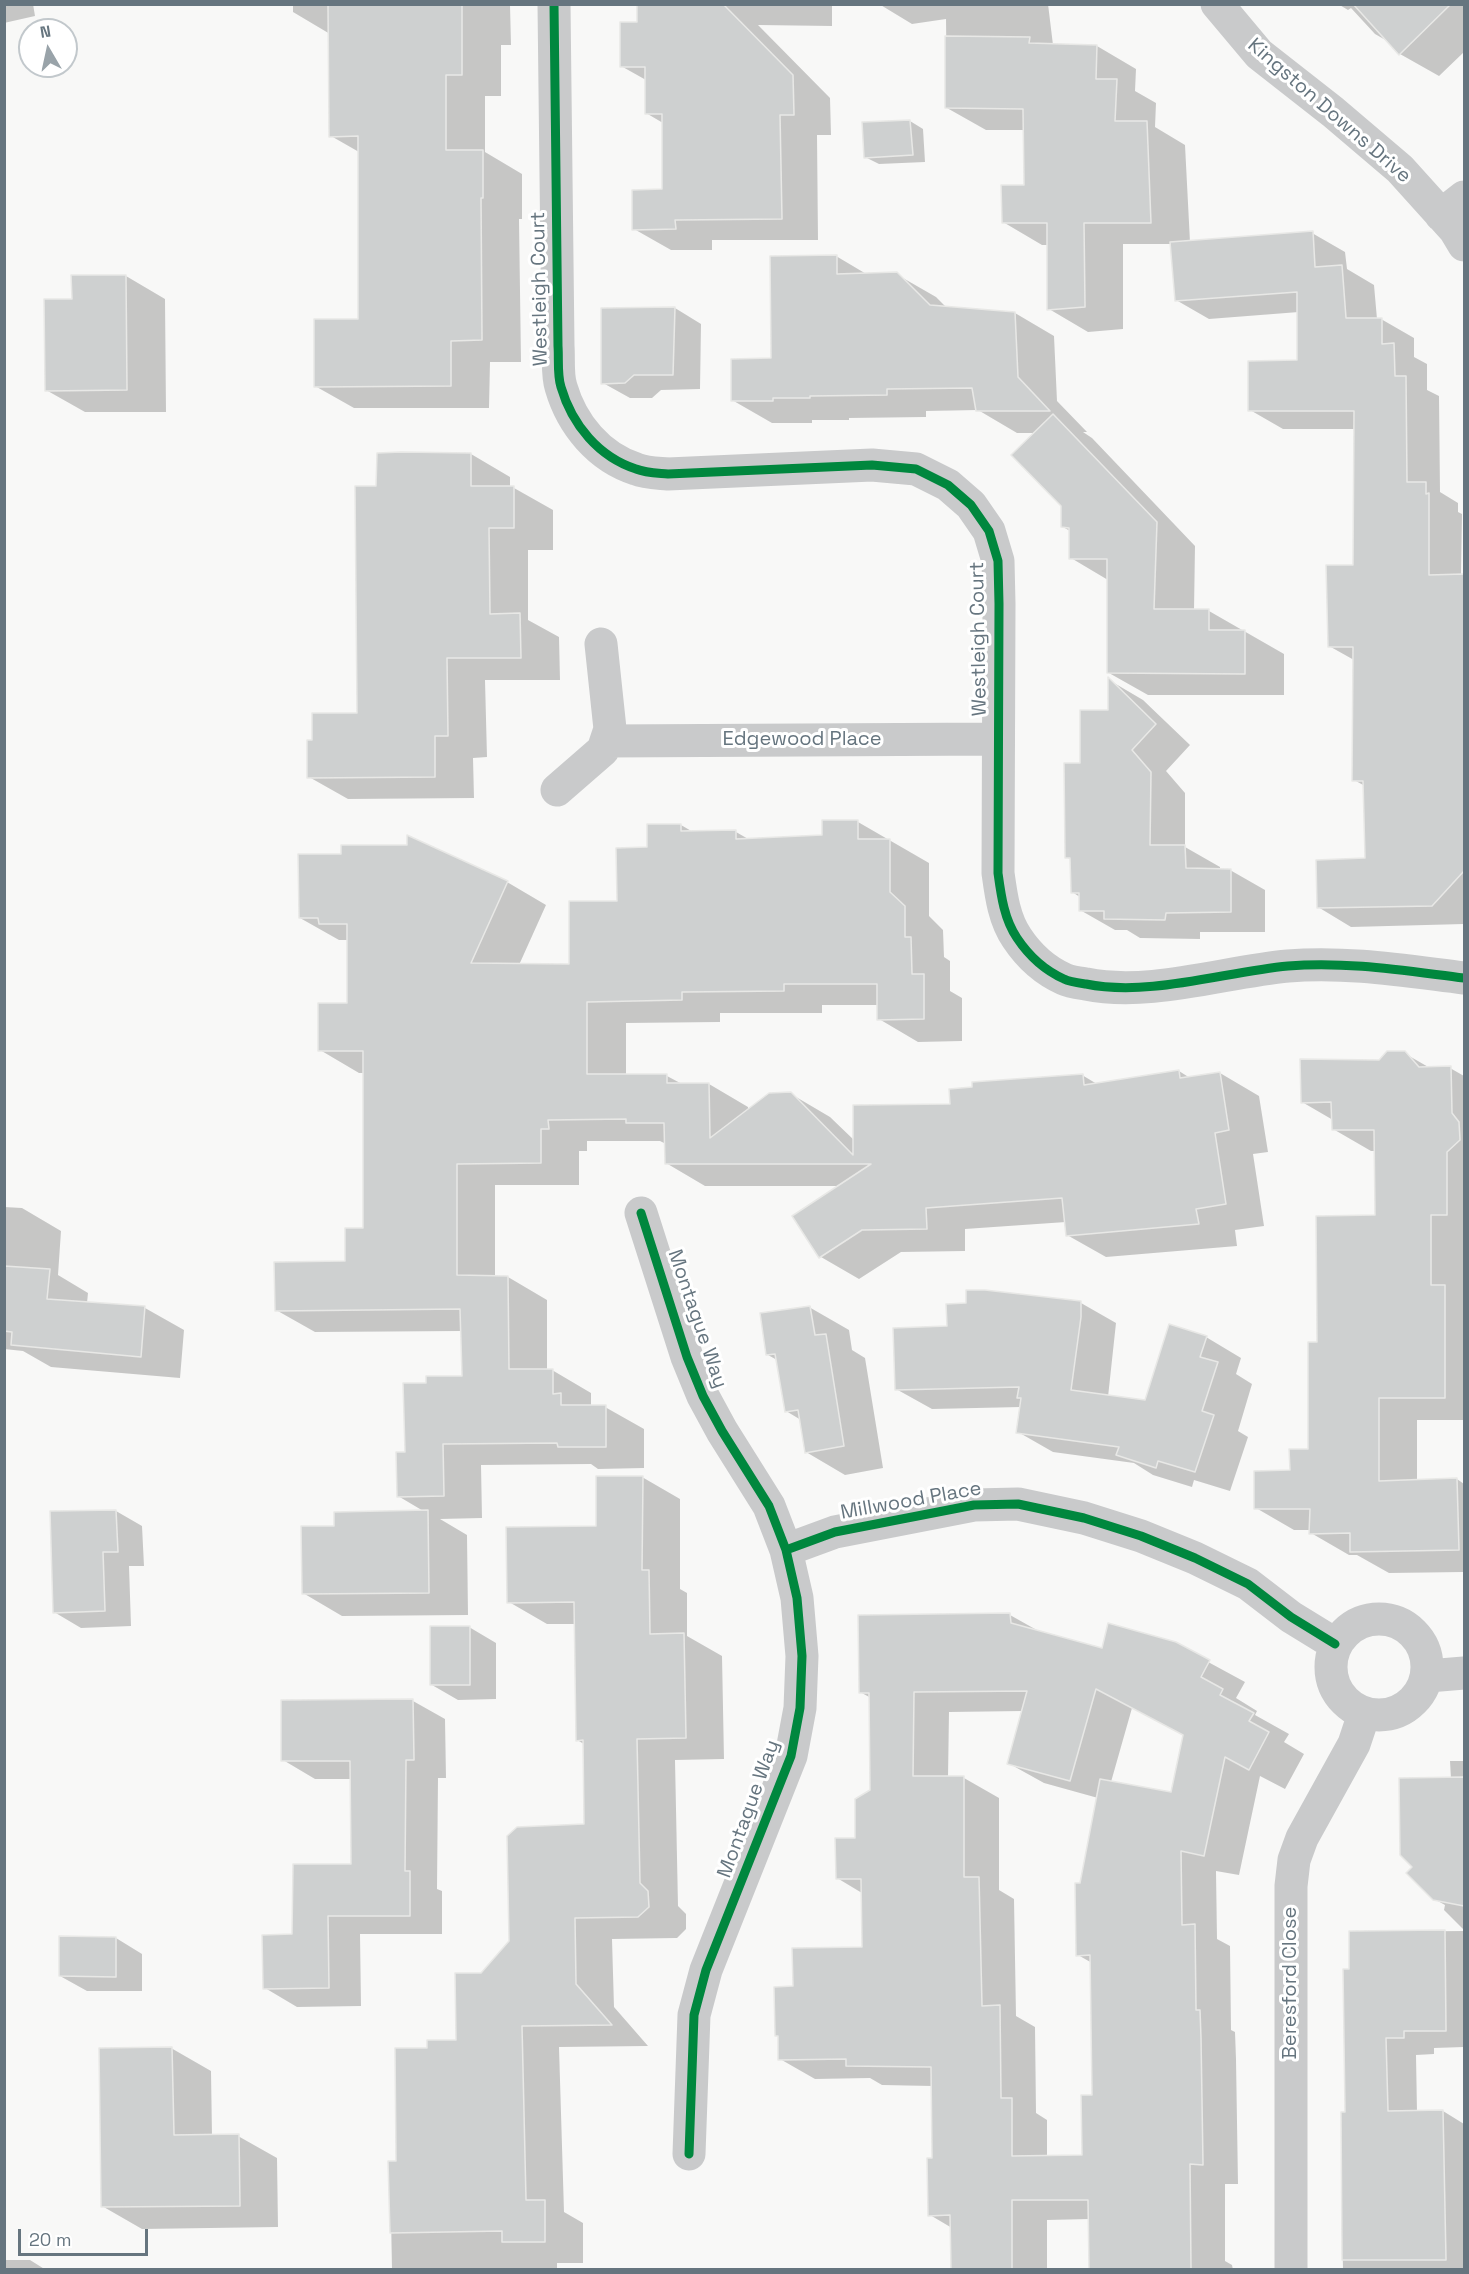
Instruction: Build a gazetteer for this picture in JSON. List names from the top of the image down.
{
  "streets": {
    "street": [
      "Kingston Downs Drive",
      "Westleigh Court",
      "Edgewood Place",
      "Montague Way",
      "Millwood Place",
      "Beresford Close"
    ]
  },
  "crossings": [
    ["Westleigh Court", "Edgewood Place"],
    ["Montague Way", "Millwood Place"],
    ["Millwood Place", "Beresford Close"]
  ],
  "scale_bar": "20 m",
  "north": "top"
}
